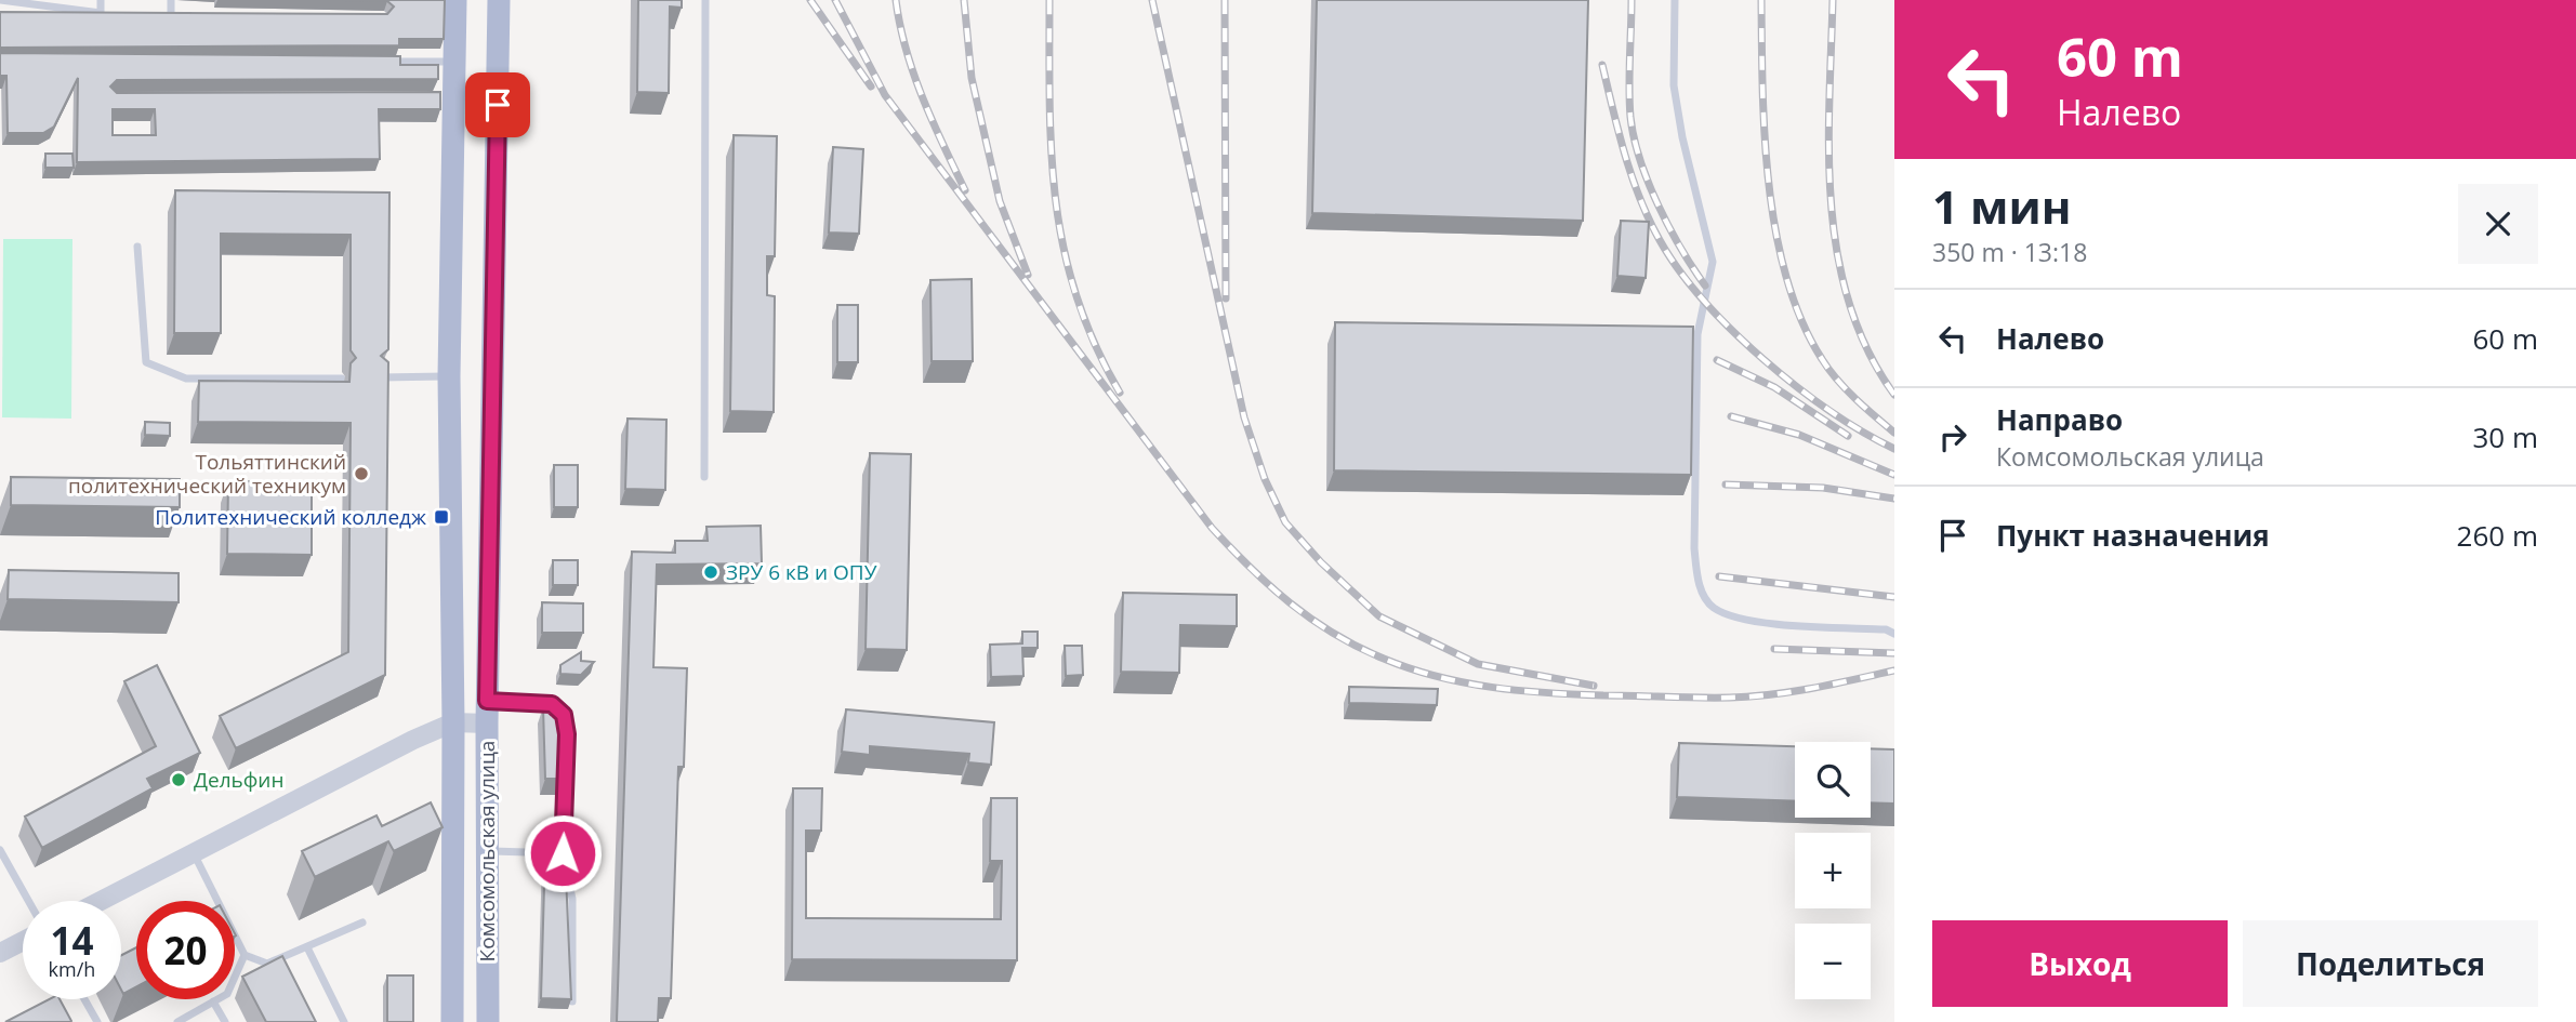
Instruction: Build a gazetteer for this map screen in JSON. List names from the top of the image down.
{
  "streets": {
    "main road": ["Комсомольская улица"]
  },
  "places": {
    "other": ["Тольяттинский политехнический техникум", "ЗРУ 6 кВ и ОПУ", "Дельфин"],
    "transit": ["Политехнический колледж"]
  },
  "page": {
    "turn": ["60 m", "Налево"],
    "heading": ["1 мин", "350 m · 13:18"],
    "list": [
      {
        "name": "Налево",
        "value": "60 m"
      },
      {
        "name": "Направо",
        "note": "Комсомольская улица",
        "value": "30 m"
      },
      {
        "name": "Пункт назначения",
        "value": "260 m"
      }
    ],
    "map_buttons": ["+", "−"],
    "speed": "14 km/h",
    "limit": "20",
    "buttons": ["Выход", "Поделиться"]
  }
}
